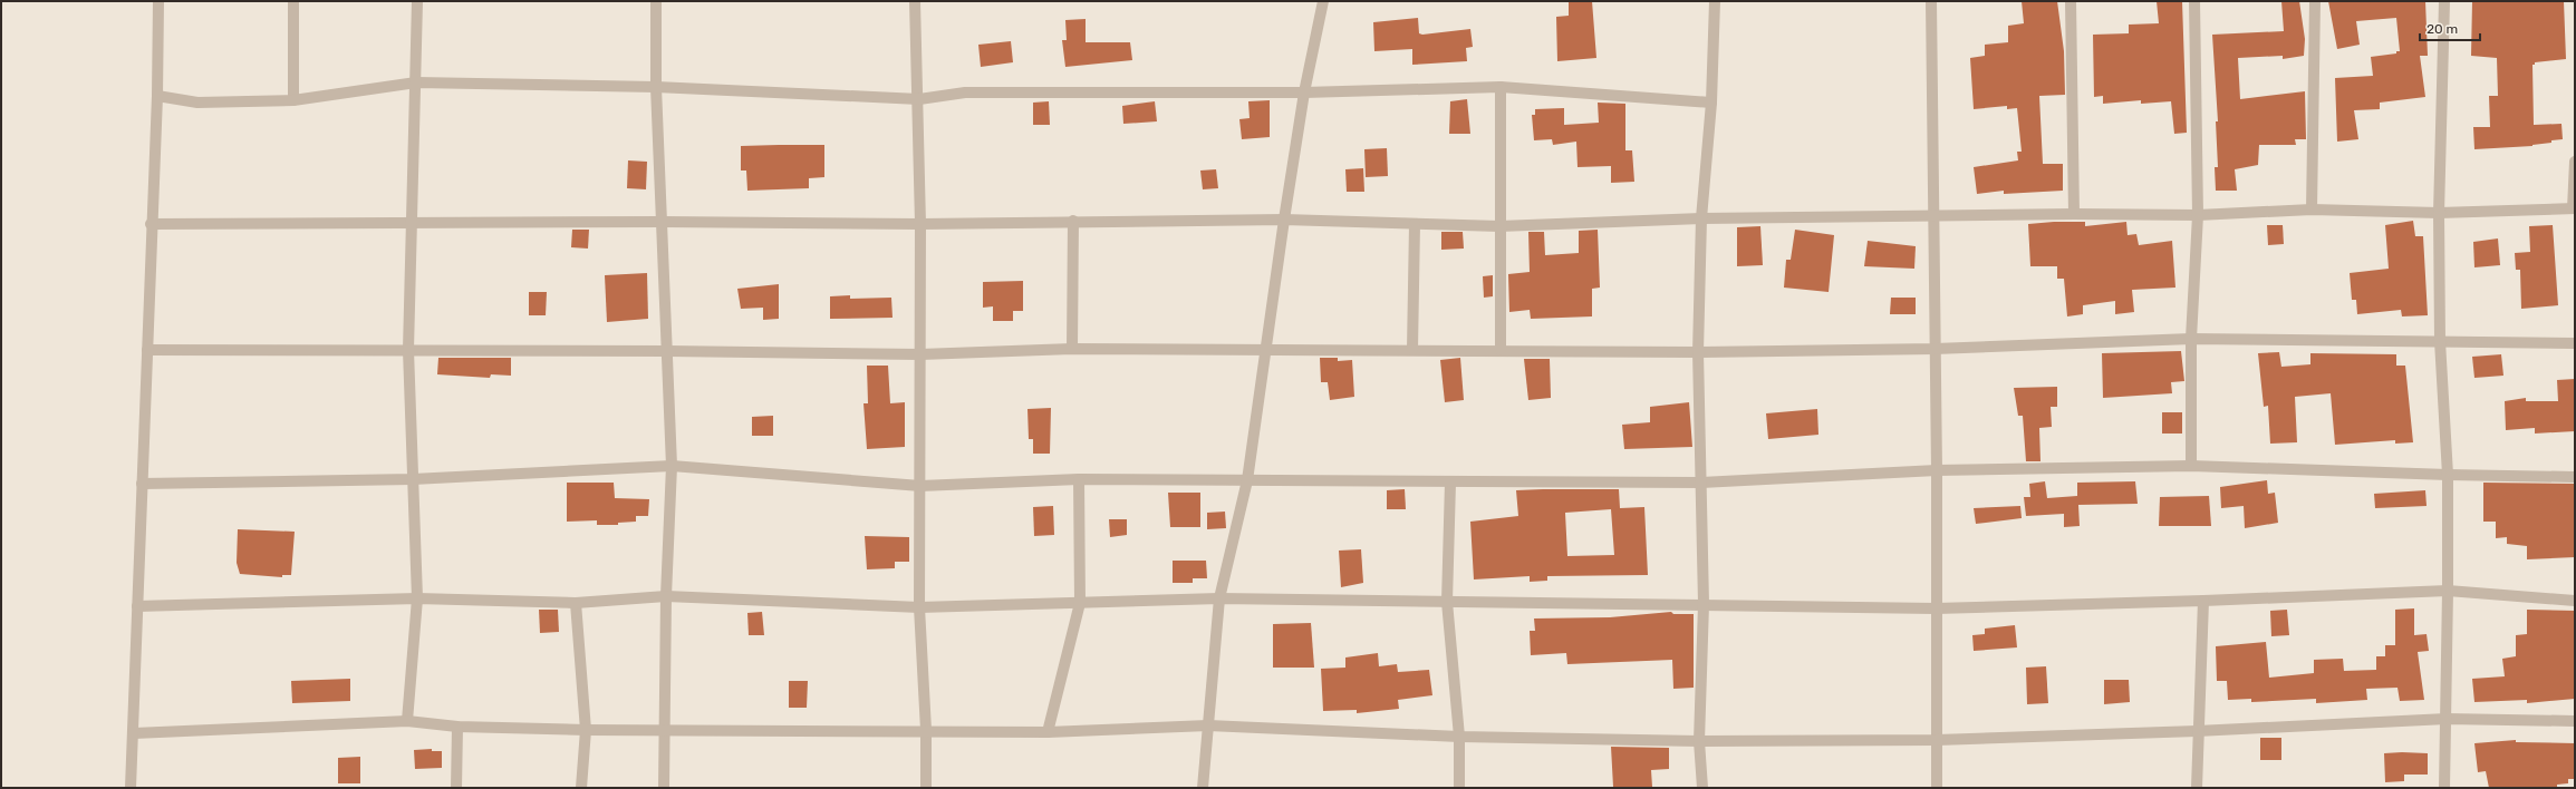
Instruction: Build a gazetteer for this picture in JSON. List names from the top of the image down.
{
  "scale_bar": "20 m"
}
